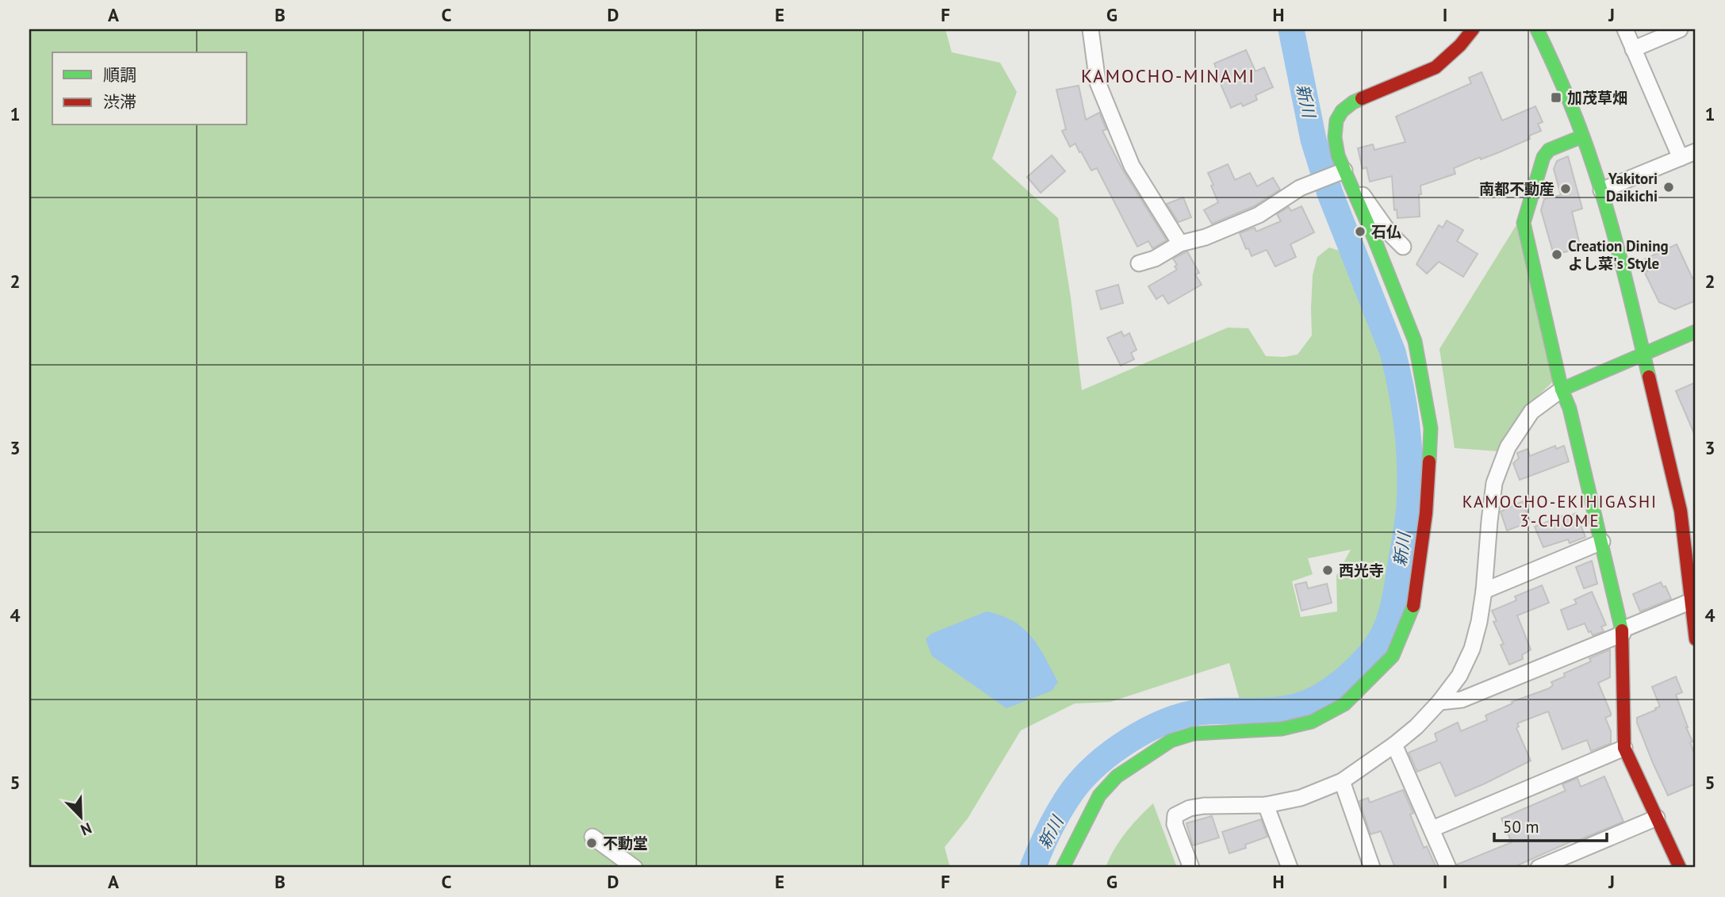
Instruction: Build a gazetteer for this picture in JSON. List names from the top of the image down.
{
  "districts": ["KAMOCHO-MINAMI", "KAMOCHO-EKIHIGASHI 3-CHOME"],
  "water": ["新川"],
  "places": {
    "transit": ["加茂草畑"],
    "other": [
      "Yakitori Daikichi",
      "南都不動産",
      "石仏",
      "Creation Dining よし菜's Style",
      "西光寺",
      "不動堂"
    ]
  },
  "legend": ["順調", "渋滞"],
  "scale_bar": "50 m",
  "north": "bottom right",
  "grid": {
    "columns": [
      "A",
      "B",
      "C",
      "D",
      "E",
      "F",
      "G",
      "H",
      "I",
      "J"
    ],
    "rows": [
      "1",
      "2",
      "3",
      "4",
      "5"
    ]
  }
}
